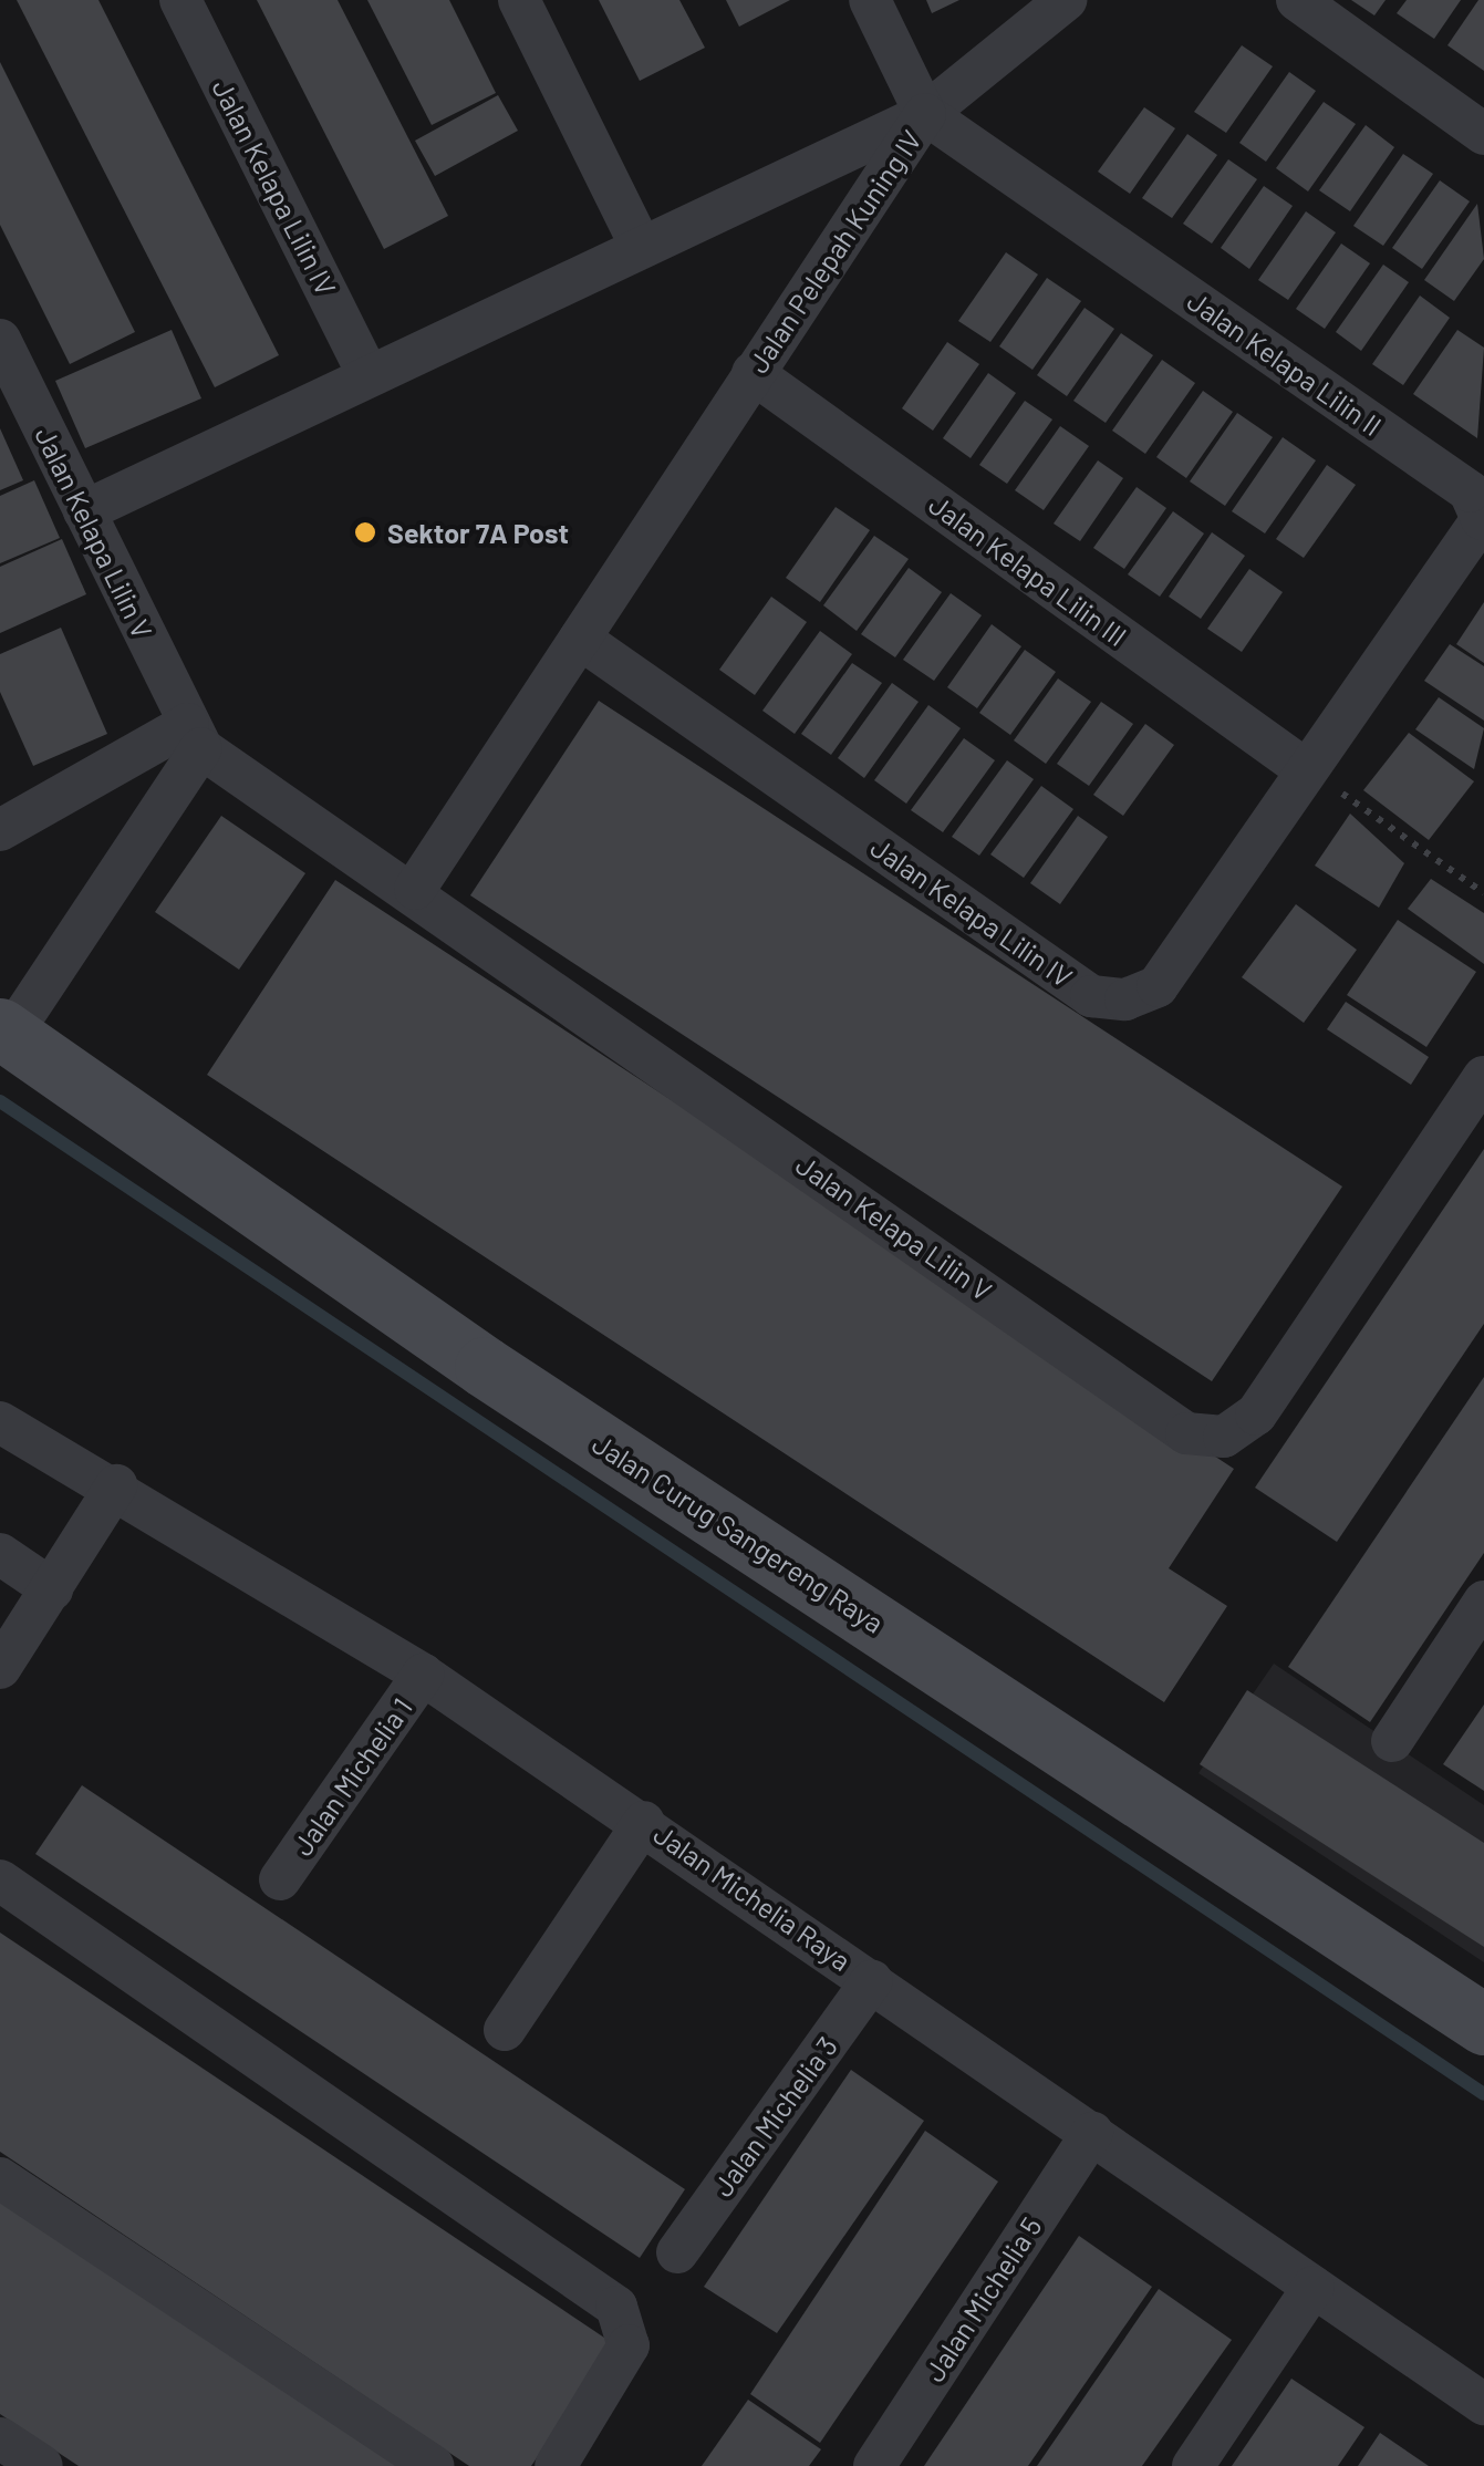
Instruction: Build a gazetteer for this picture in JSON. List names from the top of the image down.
{
  "streets": {
    "main road": ["Jalan Curug Sangereng Raya"],
    "street": [
      "Jalan Kelapa Lilin IV",
      "Jalan Pelepah Kuning IV",
      "Jalan Kelapa Lilin II",
      "Jalan Kelapa Lilin V",
      "Jalan Kelapa Lilin III",
      "Jalan Michelia 1",
      "Jalan Michelia Raya",
      "Jalan Michelia 3",
      "Jalan Michelia 5"
    ]
  },
  "crossings": [
    ["Jalan Kelapa Lilin IV", "Jalan Pelepah Kuning IV"],
    ["Jalan Kelapa Lilin IV", "Jalan Kelapa Lilin II"],
    ["Jalan Kelapa Lilin IV", "Jalan Kelapa Lilin III"],
    ["Jalan Pelepah Kuning IV", "Jalan Kelapa Lilin II"],
    ["Jalan Pelepah Kuning IV", "Jalan Kelapa Lilin V"],
    ["Jalan Pelepah Kuning IV", "Jalan Kelapa Lilin III"],
    ["Jalan Kelapa Lilin II", "Jalan Kelapa Lilin III"],
    ["Jalan Michelia 1", "Jalan Michelia Raya"],
    ["Jalan Michelia Raya", "Jalan Michelia 3"],
    ["Jalan Michelia Raya", "Jalan Michelia 5"]
  ],
  "places": ["Sektor 7A Post"]
}
